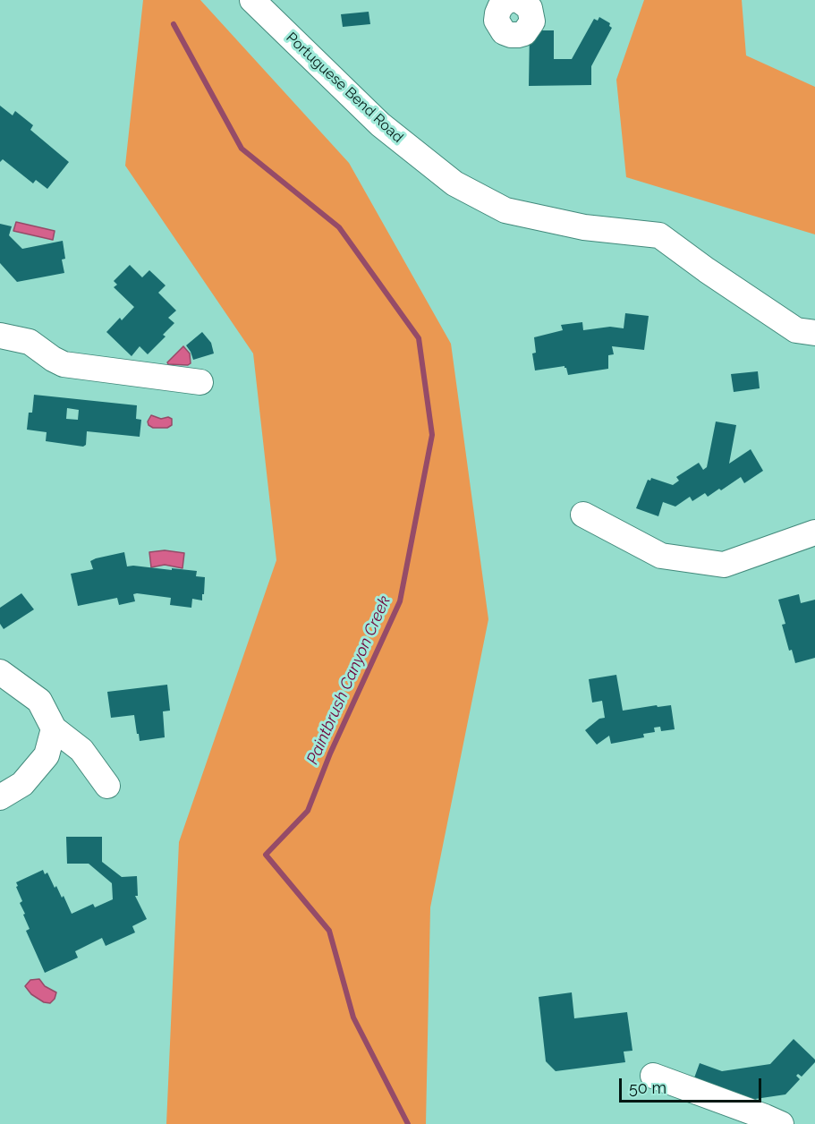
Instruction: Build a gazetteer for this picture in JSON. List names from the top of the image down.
{
  "streets": {
    "street": ["Portuguese Bend Road"]
  },
  "water": ["Paintbrush Canyon Creek"],
  "scale_bar": "50 m"
}
